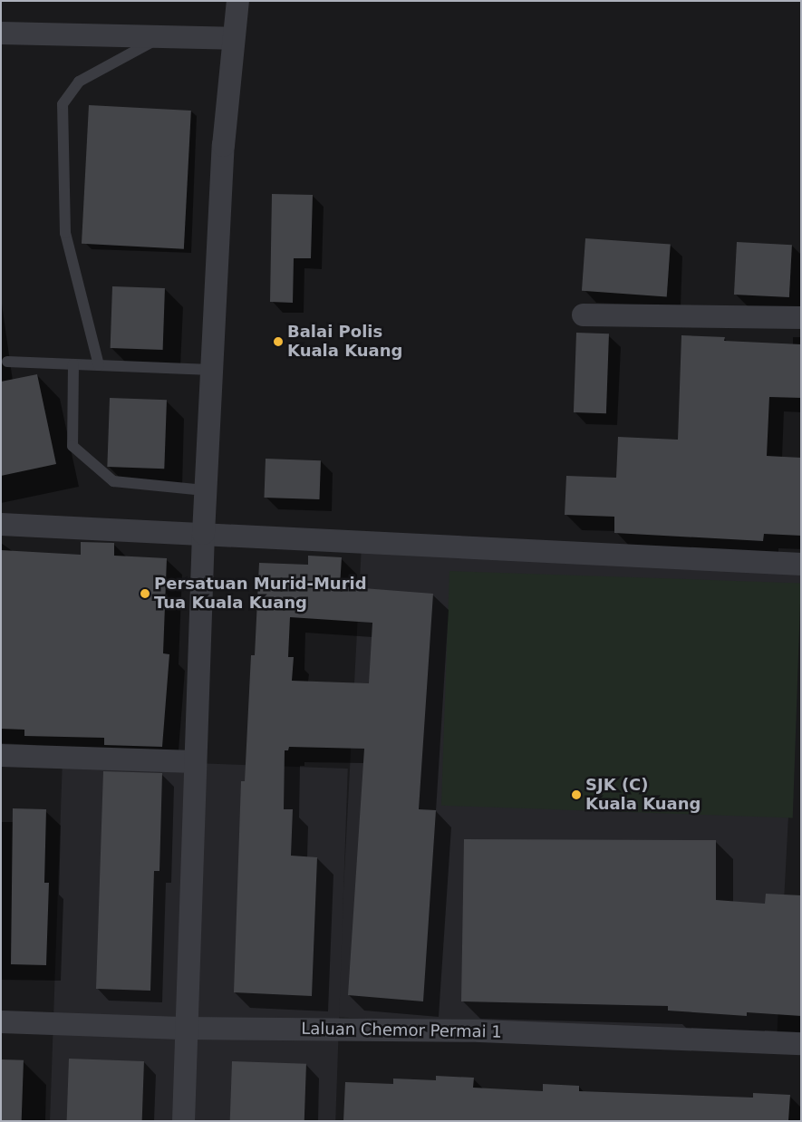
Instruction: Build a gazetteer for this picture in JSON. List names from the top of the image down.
{
  "streets": {
    "street": ["Laluan Chemor Permai 1"]
  },
  "places": ["Balai Polis Kuala Kuang", "Persatuan Murid-Murid Tua Kuala Kuang", "SJK (C) Kuala Kuang"]
}
